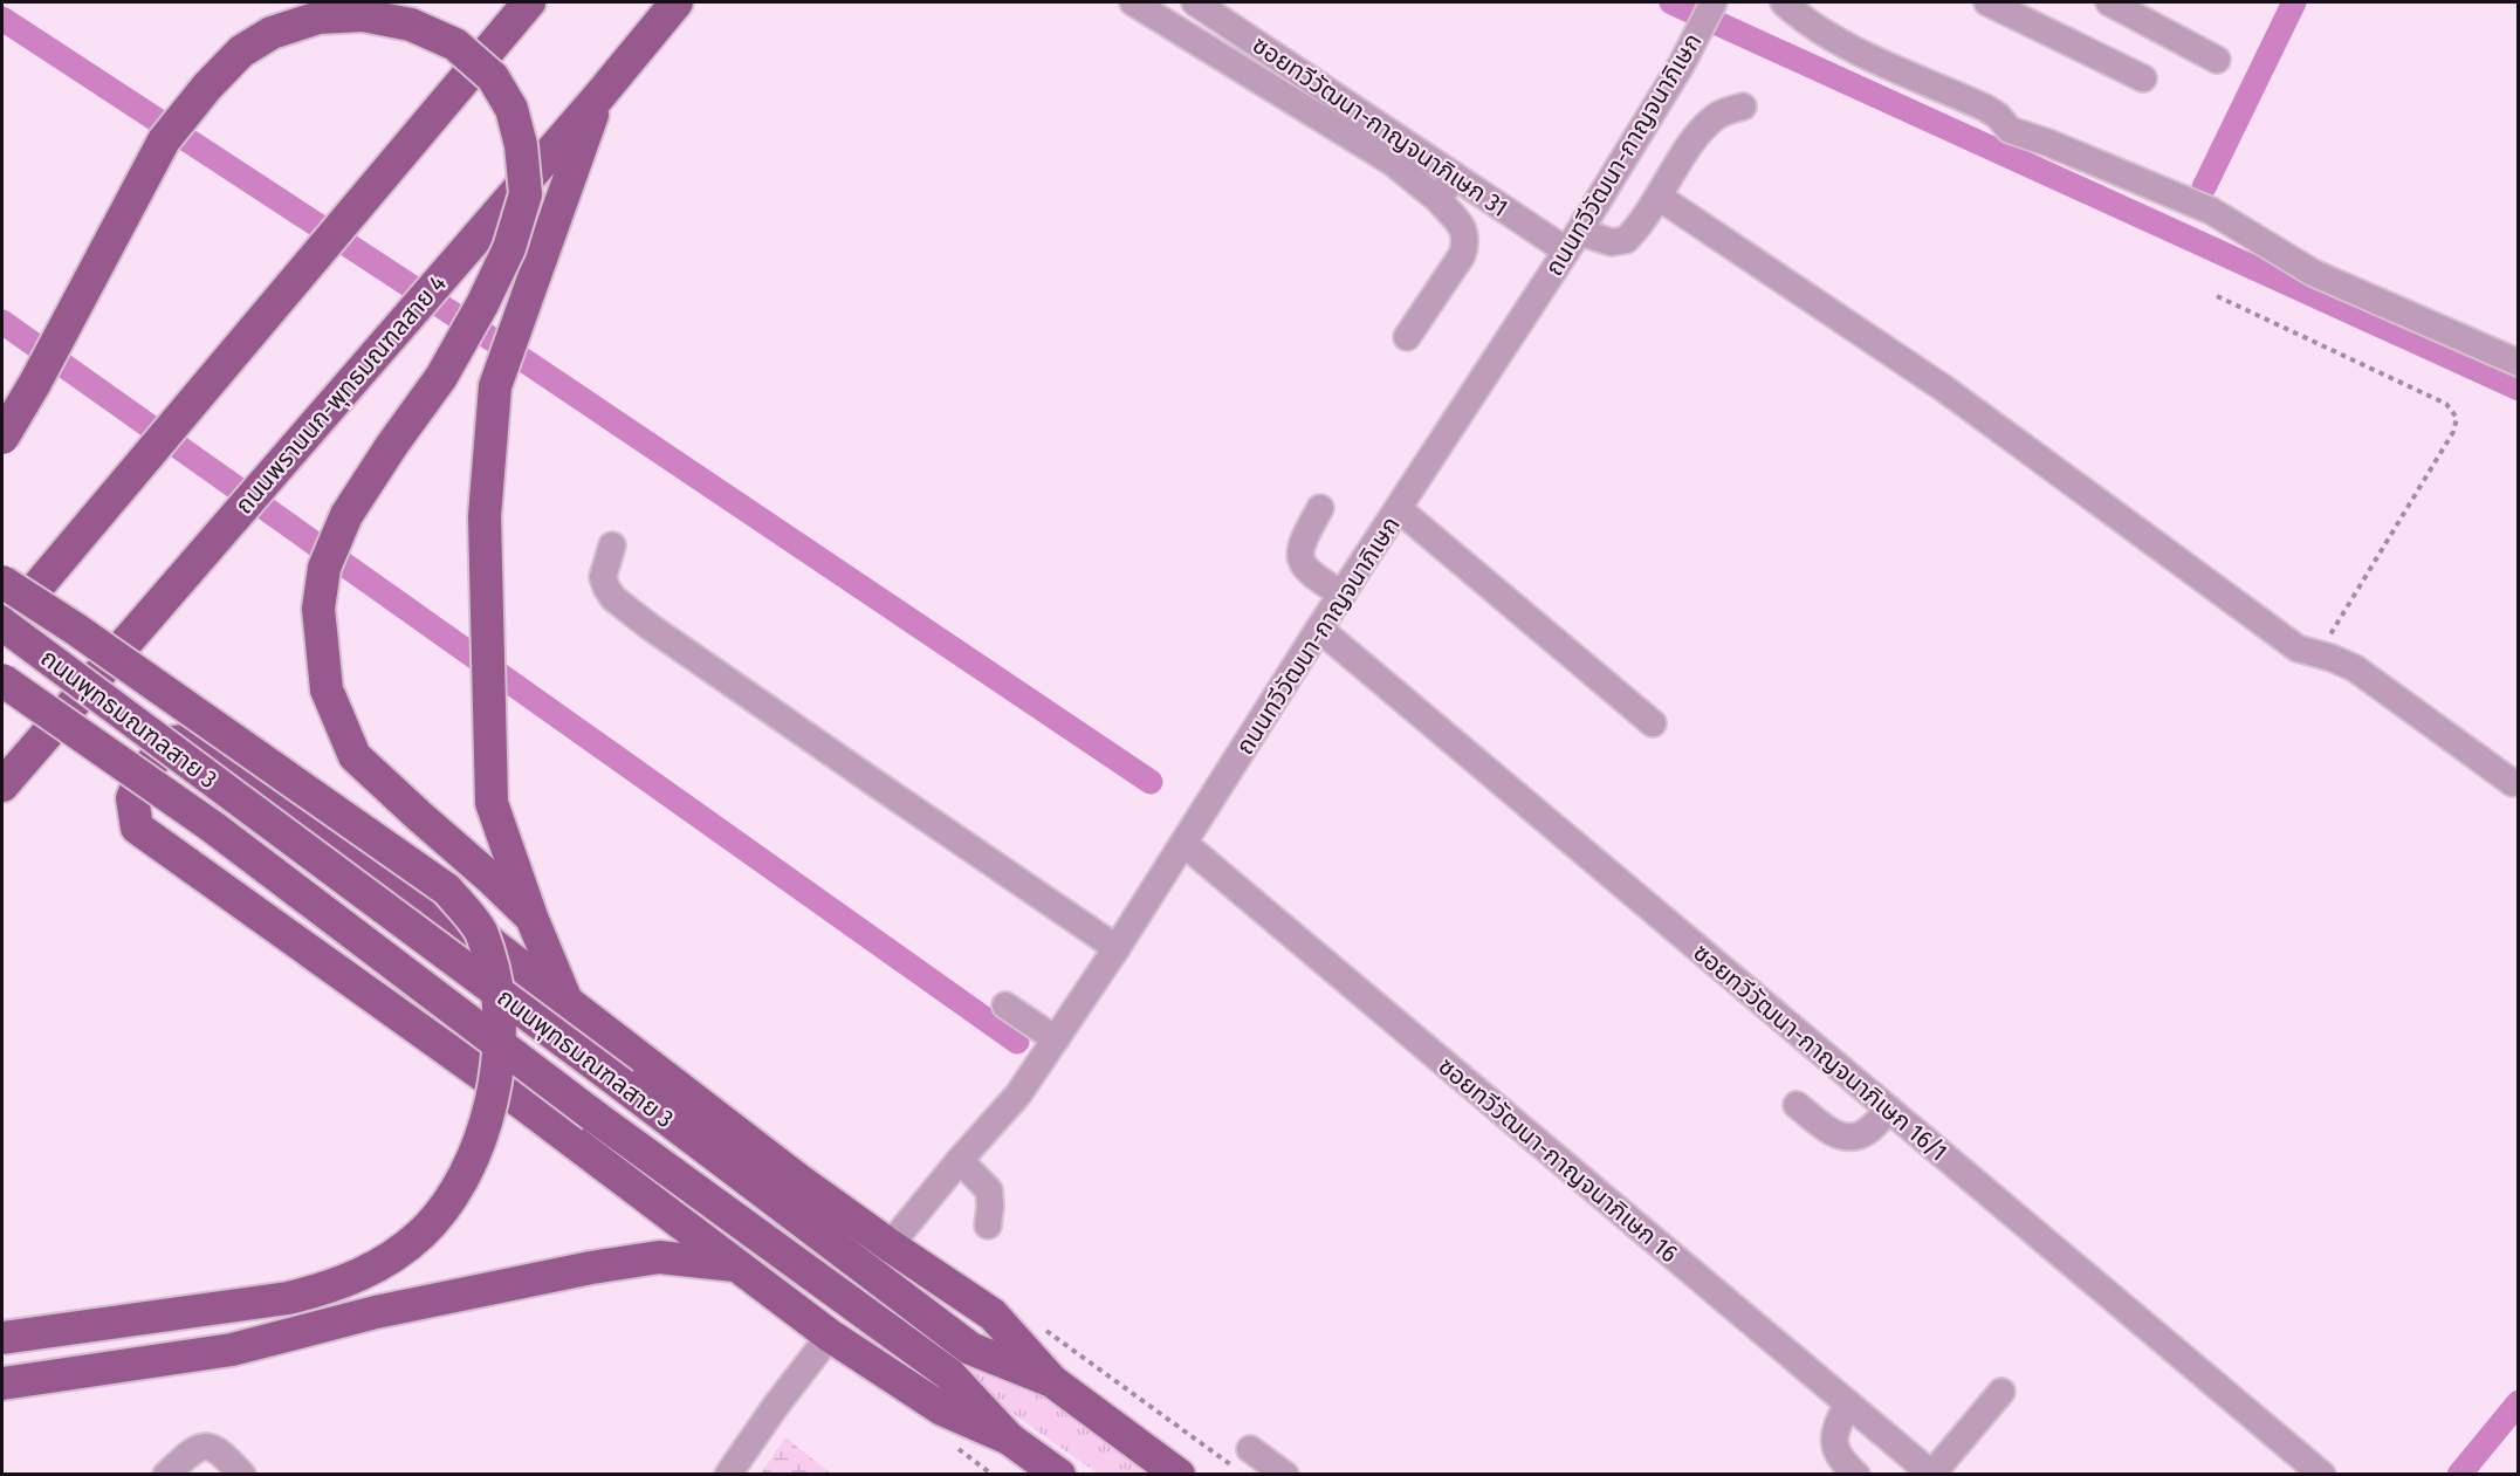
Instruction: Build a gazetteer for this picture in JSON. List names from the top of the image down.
{
  "streets": {
    "main road": ["ถนนพรานนก-พุทธมณฑลสาย 4", "ถนนพุทธมณฑลสาย 3"],
    "street": [
      "ซอยทวีวัฒนา-กาญจนาภิเษก 31",
      "ถนนทวีวัฒนา-กาญจนาภิเษก",
      "ซอยทวีวัฒนา-กาญจนาภิเษก 16/1",
      "ซอยทวีวัฒนา-กาญจนาภิเษก 16"
    ]
  },
  "crossings": [
    ["ซอยทวีวัฒนา-กาญจนาภิเษก 31", "ถนนทวีวัฒนา-กาญจนาภิเษก"],
    ["ถนนทวีวัฒนา-กาญจนาภิเษก", "ซอยทวีวัฒนา-กาญจนาภิเษก 16/1"],
    ["ถนนทวีวัฒนา-กาญจนาภิเษก", "ซอยทวีวัฒนา-กาญจนาภิเษก 16"]
  ]
}
